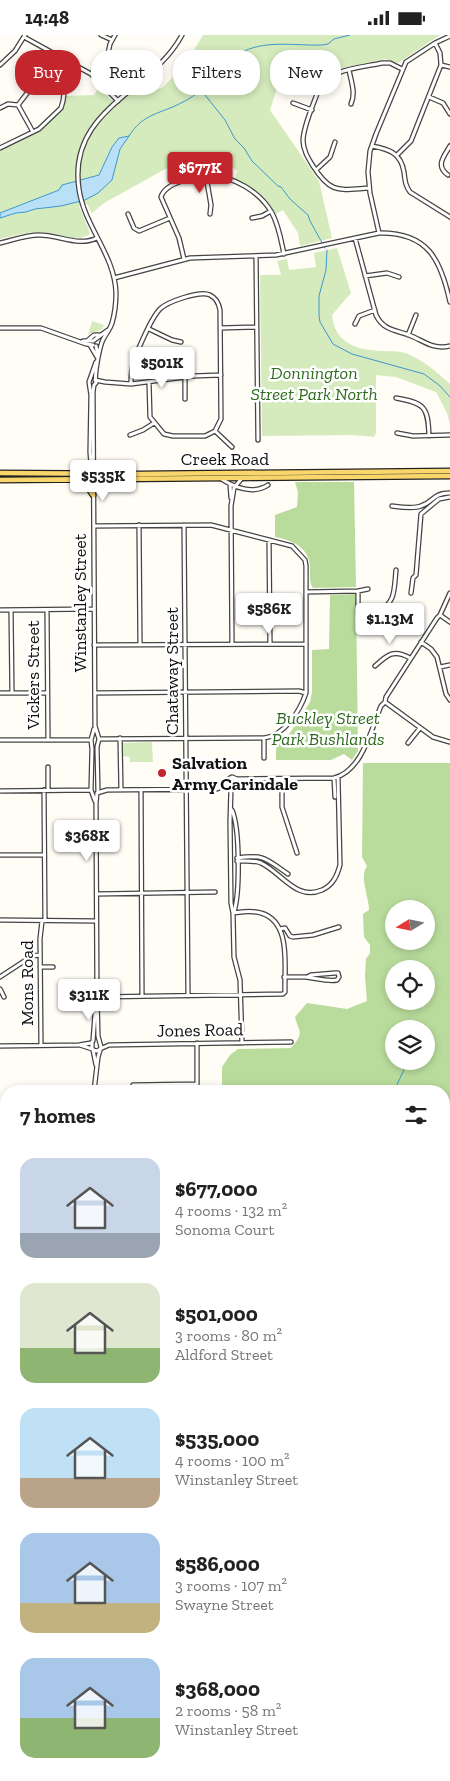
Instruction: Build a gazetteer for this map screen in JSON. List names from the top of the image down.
{
  "streets": {
    "main road": ["Creek Road"],
    "street": [
      "Winstanley Street",
      "Chataway Street",
      "Vickers Street",
      "Mons Road",
      "Jones Road"
    ]
  },
  "crossings": [
    ["Creek Road", "Winstanley Street"],
    ["Winstanley Street", "Jones Road"]
  ],
  "parks": ["Donnington Street Park North", "Buckley Street Park Bushlands"],
  "places": ["Salvation Army Carindale"],
  "north": "left",
  "page": {
    "status": "14:48",
    "chip": [
      "Buy",
      "Rent",
      "Filters",
      "New"
    ],
    "price": [
      "$677K",
      "$501K",
      "$535K",
      "$586K",
      "$1.13M",
      "$368K",
      "$311K"
    ],
    "heading": "7 homes",
    "list": [
      {
        "name": "$677,000",
        "note": "4 rooms · 132 m² · Sonoma Court"
      },
      {
        "name": "$501,000",
        "note": "3 rooms · 80 m² · Aldford Street"
      },
      {
        "name": "$535,000",
        "note": "4 rooms · 100 m² · Winstanley Street"
      },
      {
        "name": "$586,000",
        "note": "3 rooms · 107 m² · Swayne Street"
      },
      {
        "name": "$368,000",
        "note": "2 rooms · 58 m² · Winstanley Street"
      }
    ]
  }
}
